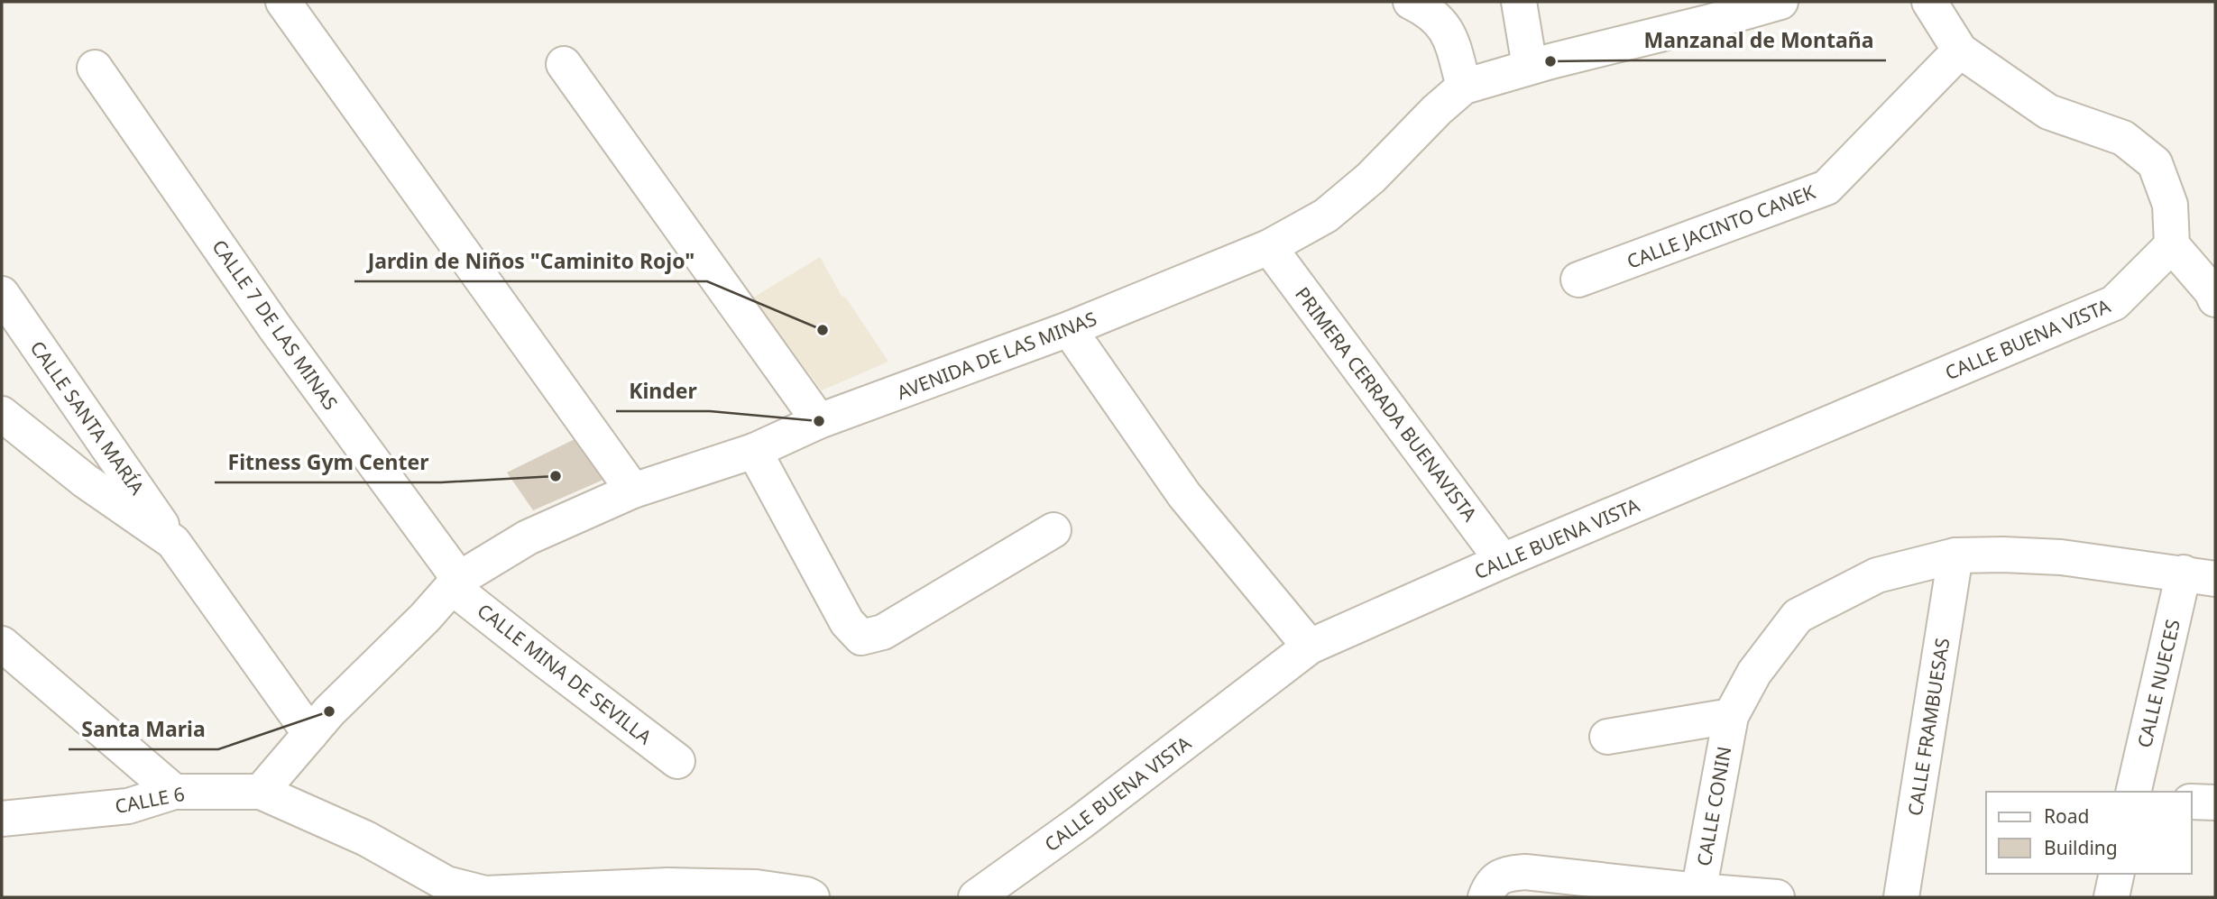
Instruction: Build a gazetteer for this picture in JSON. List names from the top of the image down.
{
  "streets": {
    "street": [
      "CALLE JACINTO CANEK",
      "CALLE 7 DE LAS MINAS",
      "CALLE BUENA VISTA",
      "AVENIDA DE LAS MINAS",
      "PRIMERA CERRADA BUENAVISTA",
      "CALLE SANTA MARÍA",
      "CALLE MINA DE SEVILLA",
      "CALLE NUECES",
      "CALLE FRAMBUESAS",
      "CALLE 6",
      "CALLE CONIN"
    ]
  },
  "crossings": [
    ["CALLE 7 DE LAS MINAS", "AVENIDA DE LAS MINAS"],
    ["CALLE 7 DE LAS MINAS", "CALLE MINA DE SEVILLA"],
    ["CALLE BUENA VISTA", "PRIMERA CERRADA BUENAVISTA"],
    ["AVENIDA DE LAS MINAS", "PRIMERA CERRADA BUENAVISTA"],
    ["AVENIDA DE LAS MINAS", "CALLE SANTA MARÍA"],
    ["AVENIDA DE LAS MINAS", "CALLE MINA DE SEVILLA"],
    ["AVENIDA DE LAS MINAS", "CALLE 6"],
    ["CALLE NUECES", "CALLE CONIN"],
    ["CALLE FRAMBUESAS", "CALLE CONIN"]
  ],
  "places": [
    "Manzanal de Montaña",
    "Jardin de Niños \"Caminito Rojo\"",
    "Kinder",
    "Fitness Gym Center",
    "Santa Maria"
  ],
  "legend": ["Road", "Building"]
}
